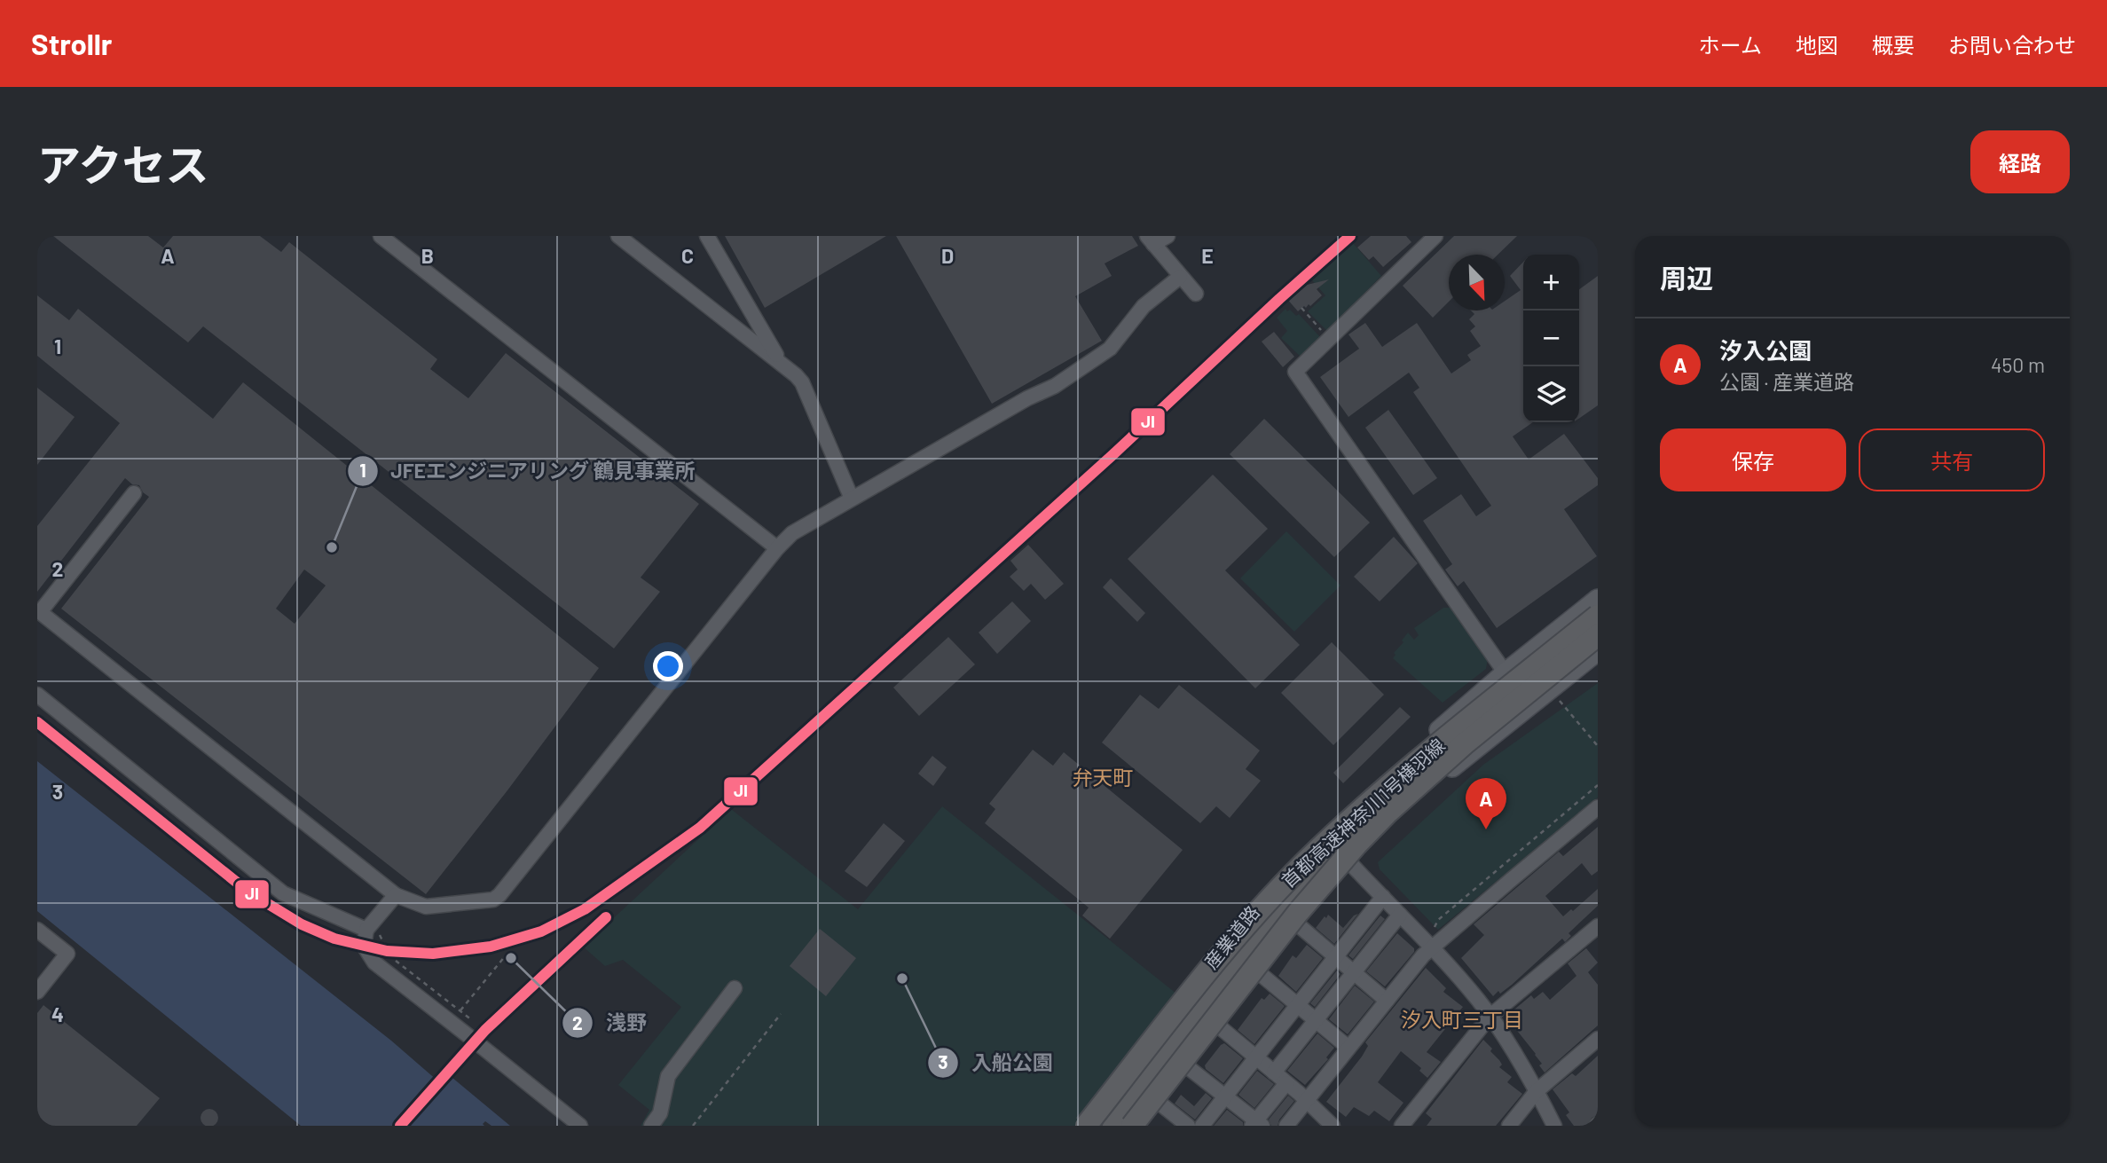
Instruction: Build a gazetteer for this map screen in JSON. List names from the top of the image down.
{
  "streets": {
    "highway": ["首都高速神奈川1号横羽線"],
    "main road": ["産業道路"]
  },
  "crossings": [
    ["首都高速神奈川1号横羽線", "産業道路"]
  ],
  "districts": ["弁天町", "汐入町三丁目"],
  "places": ["JFEエンジニアリング 鶴見事業所", "浅野", "入船公園"],
  "lines": ["transit line JI"],
  "north": "bottom right",
  "page": {
    "header": "Strollr",
    "nav": [
      "ホーム",
      "地図",
      "概要",
      "お問い合わせ"
    ],
    "title": "アクセス",
    "buttons": [
      "経路",
      ["保存", "共有"]
    ],
    "heading": "周辺",
    "map_buttons": ["+", "−"],
    "list": [
      {
        "mark": "A",
        "name": "汐入公園",
        "note": "公園 · 産業道路",
        "value": "450 m"
      }
    ],
    "pins": "A"
  },
  "grid": {
    "columns": [
      "A",
      "B",
      "C",
      "D",
      "E"
    ],
    "rows": [
      "1",
      "2",
      "3",
      "4"
    ]
  }
}
